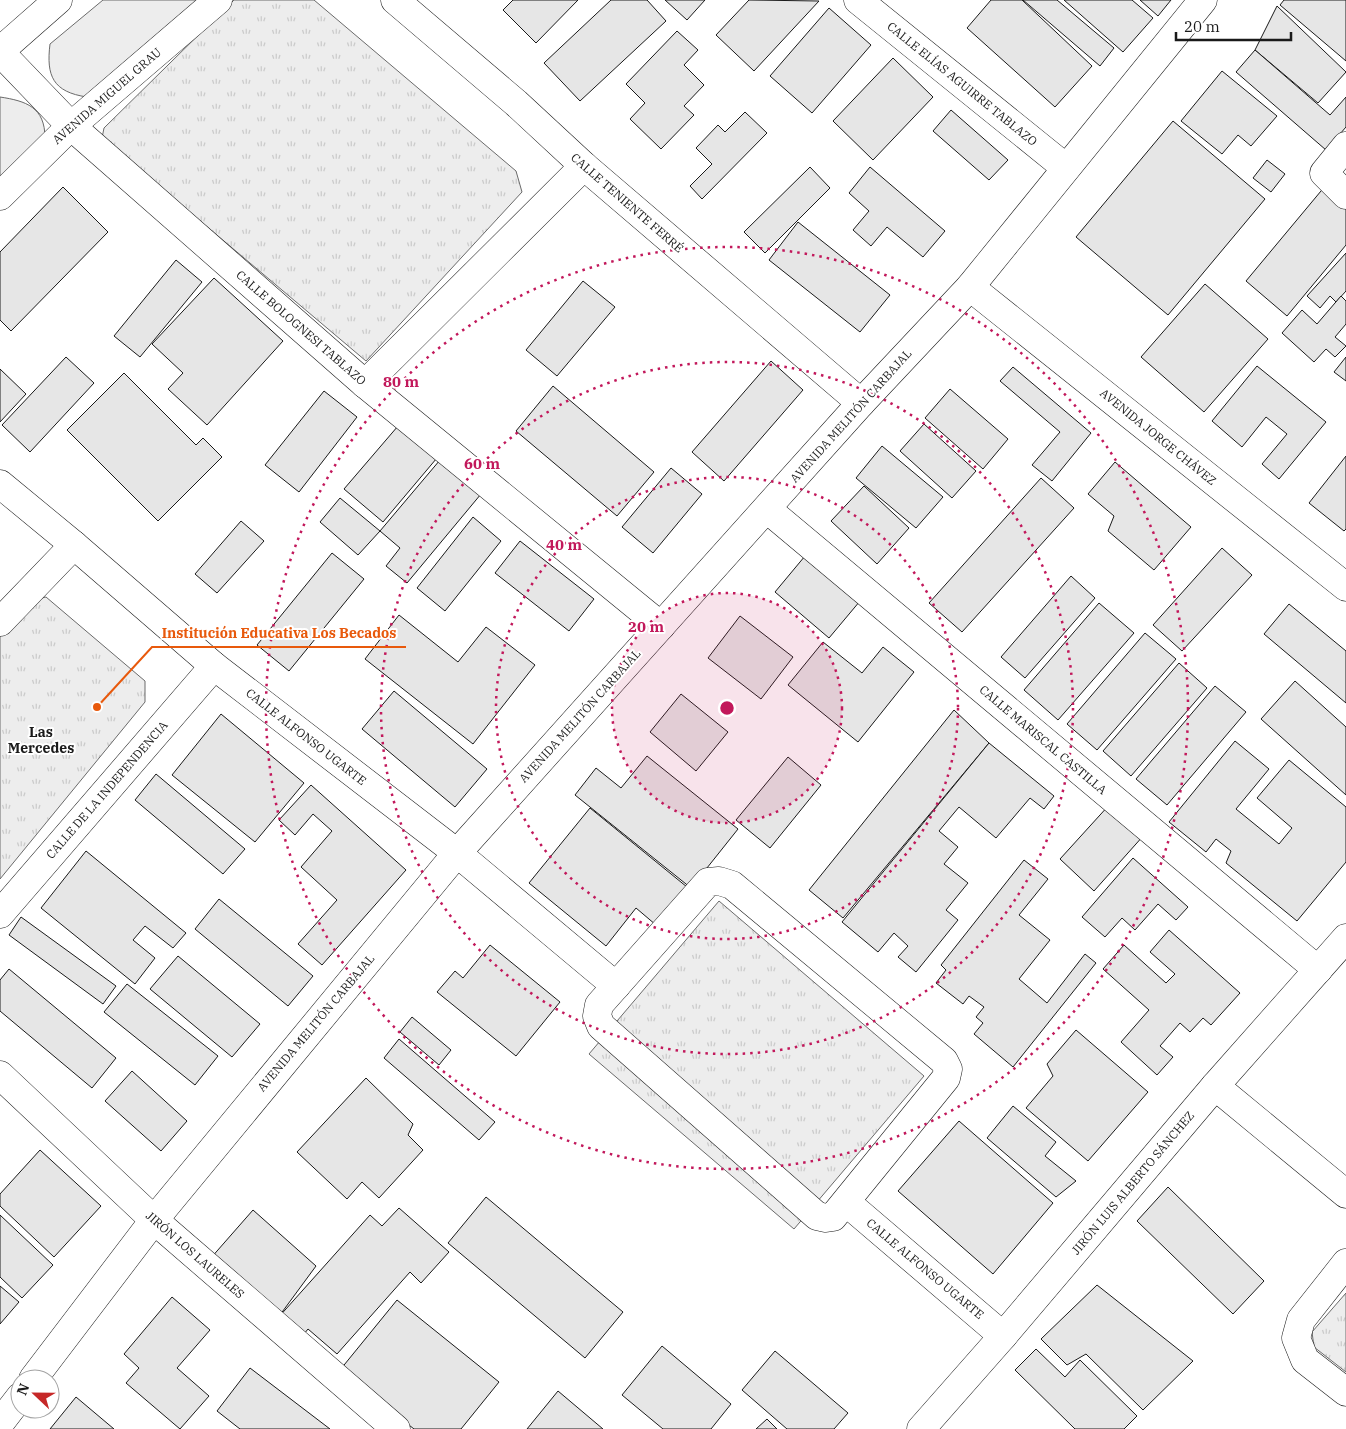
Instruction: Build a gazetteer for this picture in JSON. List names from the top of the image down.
{
  "streets": {
    "main road": [
      "CALLE ELÍAS AGUIRRE TABLAZO",
      "AVENIDA MIGUEL GRAU",
      "CALLE TENIENTE FERRÉ",
      "CALLE BOLOGNESI TABLAZO",
      "AVENIDA MELITÓN CARBAJAL",
      "AVENIDA JORGE CHÁVEZ",
      "CALLE ALFONSO UGARTE",
      "CALLE MARISCAL CASTILLA",
      "CALLE DE LA INDEPENDENCIA",
      "JIRÓN LUIS ALBERTO SÁNCHEZ",
      "JIRÓN LOS LAURELES"
    ]
  },
  "crossings": [
    ["CALLE ELÍAS AGUIRRE TABLAZO", "AVENIDA MELITÓN CARBAJAL"],
    ["AVENIDA MIGUEL GRAU", "CALLE BOLOGNESI TABLAZO"],
    ["CALLE TENIENTE FERRÉ", "AVENIDA MELITÓN CARBAJAL"],
    ["CALLE BOLOGNESI TABLAZO", "AVENIDA MELITÓN CARBAJAL"],
    ["AVENIDA MELITÓN CARBAJAL", "AVENIDA JORGE CHÁVEZ"],
    ["AVENIDA MELITÓN CARBAJAL", "CALLE ALFONSO UGARTE"],
    ["AVENIDA MELITÓN CARBAJAL", "CALLE MARISCAL CASTILLA"],
    ["AVENIDA MELITÓN CARBAJAL", "JIRÓN LOS LAURELES"],
    ["CALLE ALFONSO UGARTE", "CALLE DE LA INDEPENDENCIA"],
    ["CALLE ALFONSO UGARTE", "JIRÓN LUIS ALBERTO SÁNCHEZ"],
    ["CALLE MARISCAL CASTILLA", "JIRÓN LUIS ALBERTO SÁNCHEZ"]
  ],
  "districts": ["Las Mercedes"],
  "places": ["Institución Educativa Los Becados"],
  "scale_bar": "20 m",
  "north": "left",
  "rings": [
    "80 m",
    "60 m",
    "40 m",
    "20 m"
  ]
}
